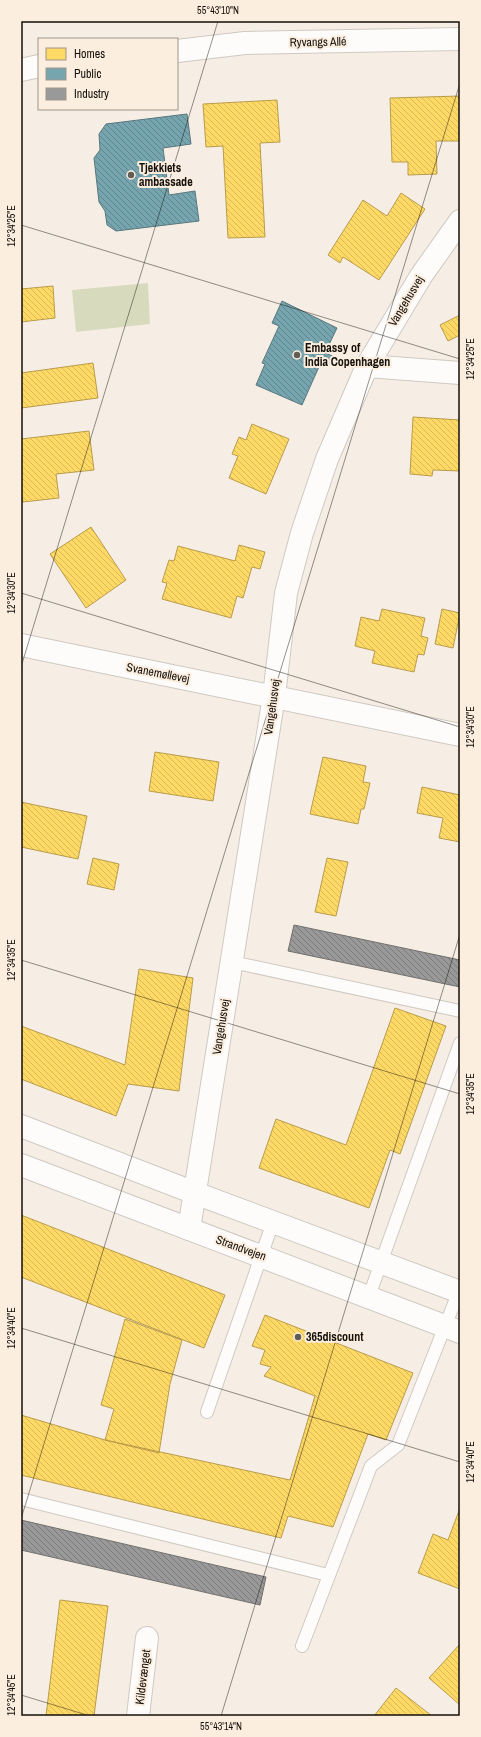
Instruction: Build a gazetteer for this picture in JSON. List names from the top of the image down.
{
  "streets": {
    "street": [
      "Ryvangs Allé",
      "Vangehusvej",
      "Svanemøllevej",
      "Strandvejen",
      "Kildevænget"
    ]
  },
  "crossings": [
    ["Vangehusvej", "Svanemøllevej"],
    ["Vangehusvej", "Strandvejen"]
  ],
  "places": ["Tjekkiets ambassade", "Embassy of India Copenhagen", "365discount"],
  "legend": ["Homes", "Public", "Industry"],
  "coordinates": [
    "55°43'10\"N",
    "12°34'25\"E",
    "12°34'30\"E",
    "12°34'35\"E",
    "12°34'40\"E",
    "12°34'45\"E",
    "55°43'14\"N"
  ]
}
